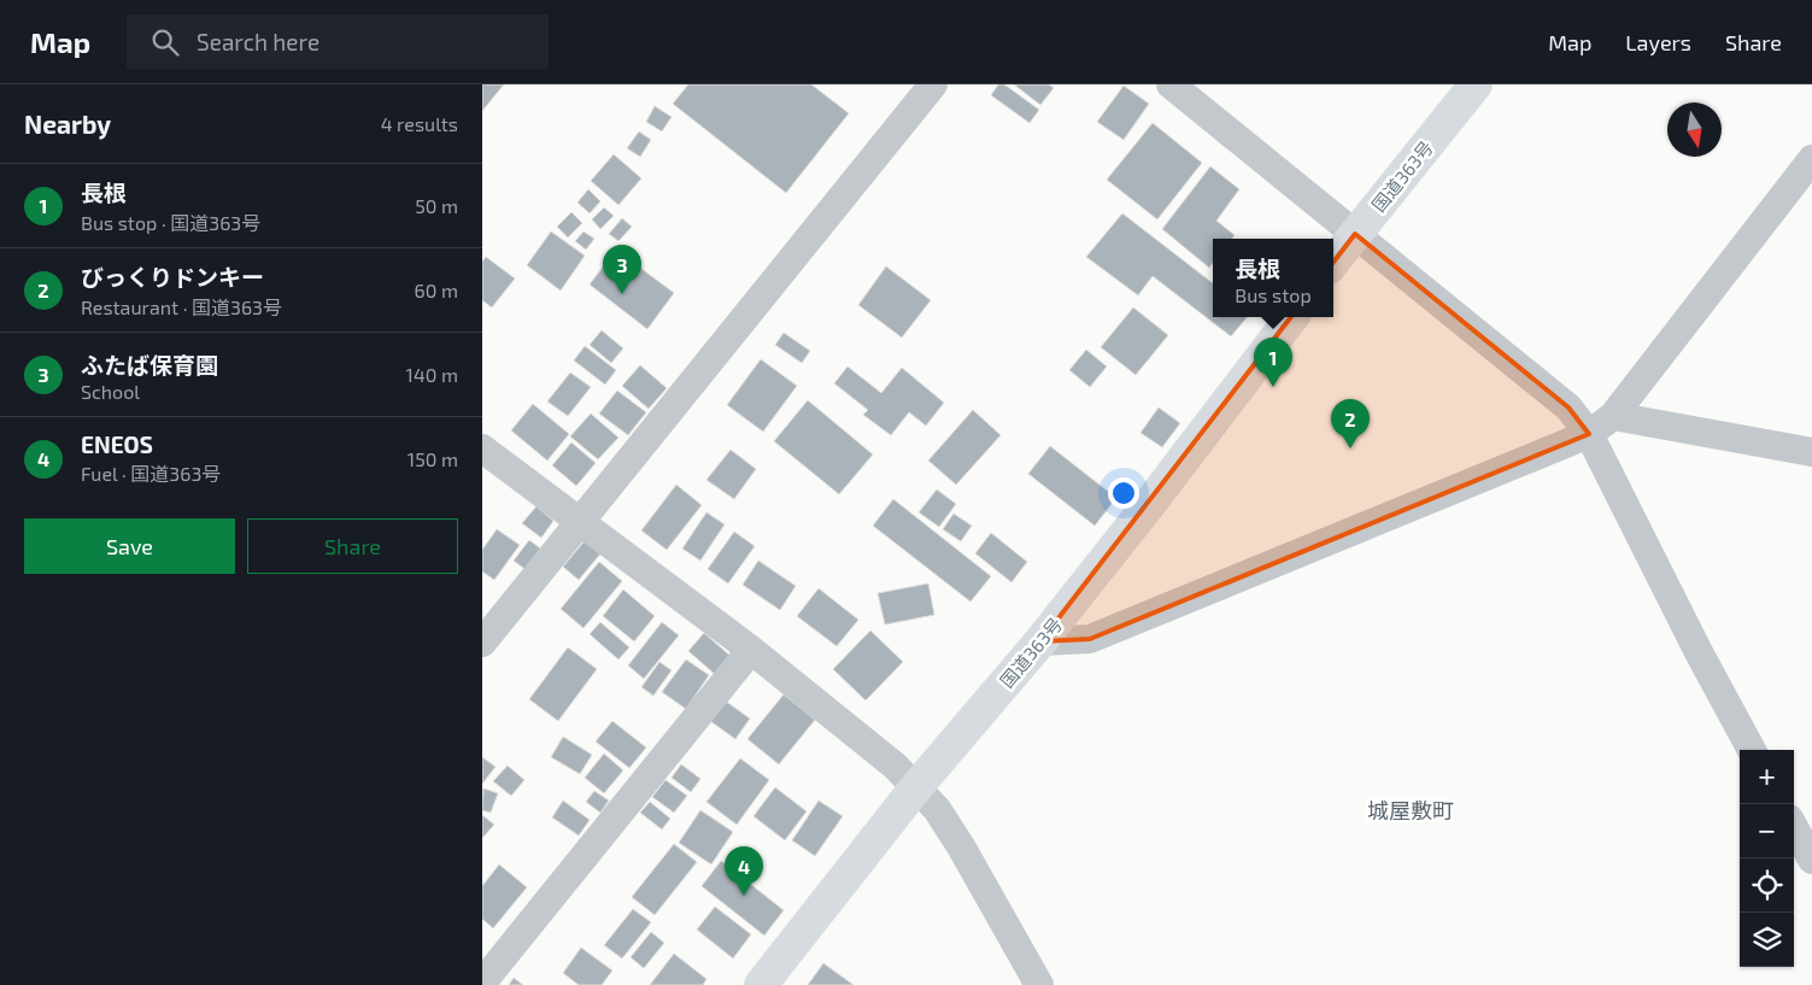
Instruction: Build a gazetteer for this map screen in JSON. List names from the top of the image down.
{
  "streets": {
    "highway": ["国道363号"]
  },
  "districts": ["城屋敷町"],
  "north": "bottom",
  "page": {
    "header": "Map",
    "search": "Search here",
    "nav": ["Map", "Layers", "Share"],
    "heading": ["Nearby", "4 results"],
    "list": [
      {
        "mark": "1",
        "name": "長根",
        "note": "Bus stop · 国道363号",
        "value": "50 m"
      },
      {
        "mark": "2",
        "name": "びっくりドンキー",
        "note": "Restaurant · 国道363号",
        "value": "60 m"
      },
      {
        "mark": "3",
        "name": "ふたば保育園",
        "note": "School",
        "value": "140 m"
      },
      {
        "mark": "4",
        "name": "ENEOS",
        "note": "Fuel · 国道363号",
        "value": "150 m"
      }
    ],
    "popup": ["長根", "Bus stop"],
    "pins": [
      "3",
      "1",
      "2",
      "4"
    ],
    "buttons": ["Save", "Share"],
    "map_buttons": ["+", "−"]
  }
}
